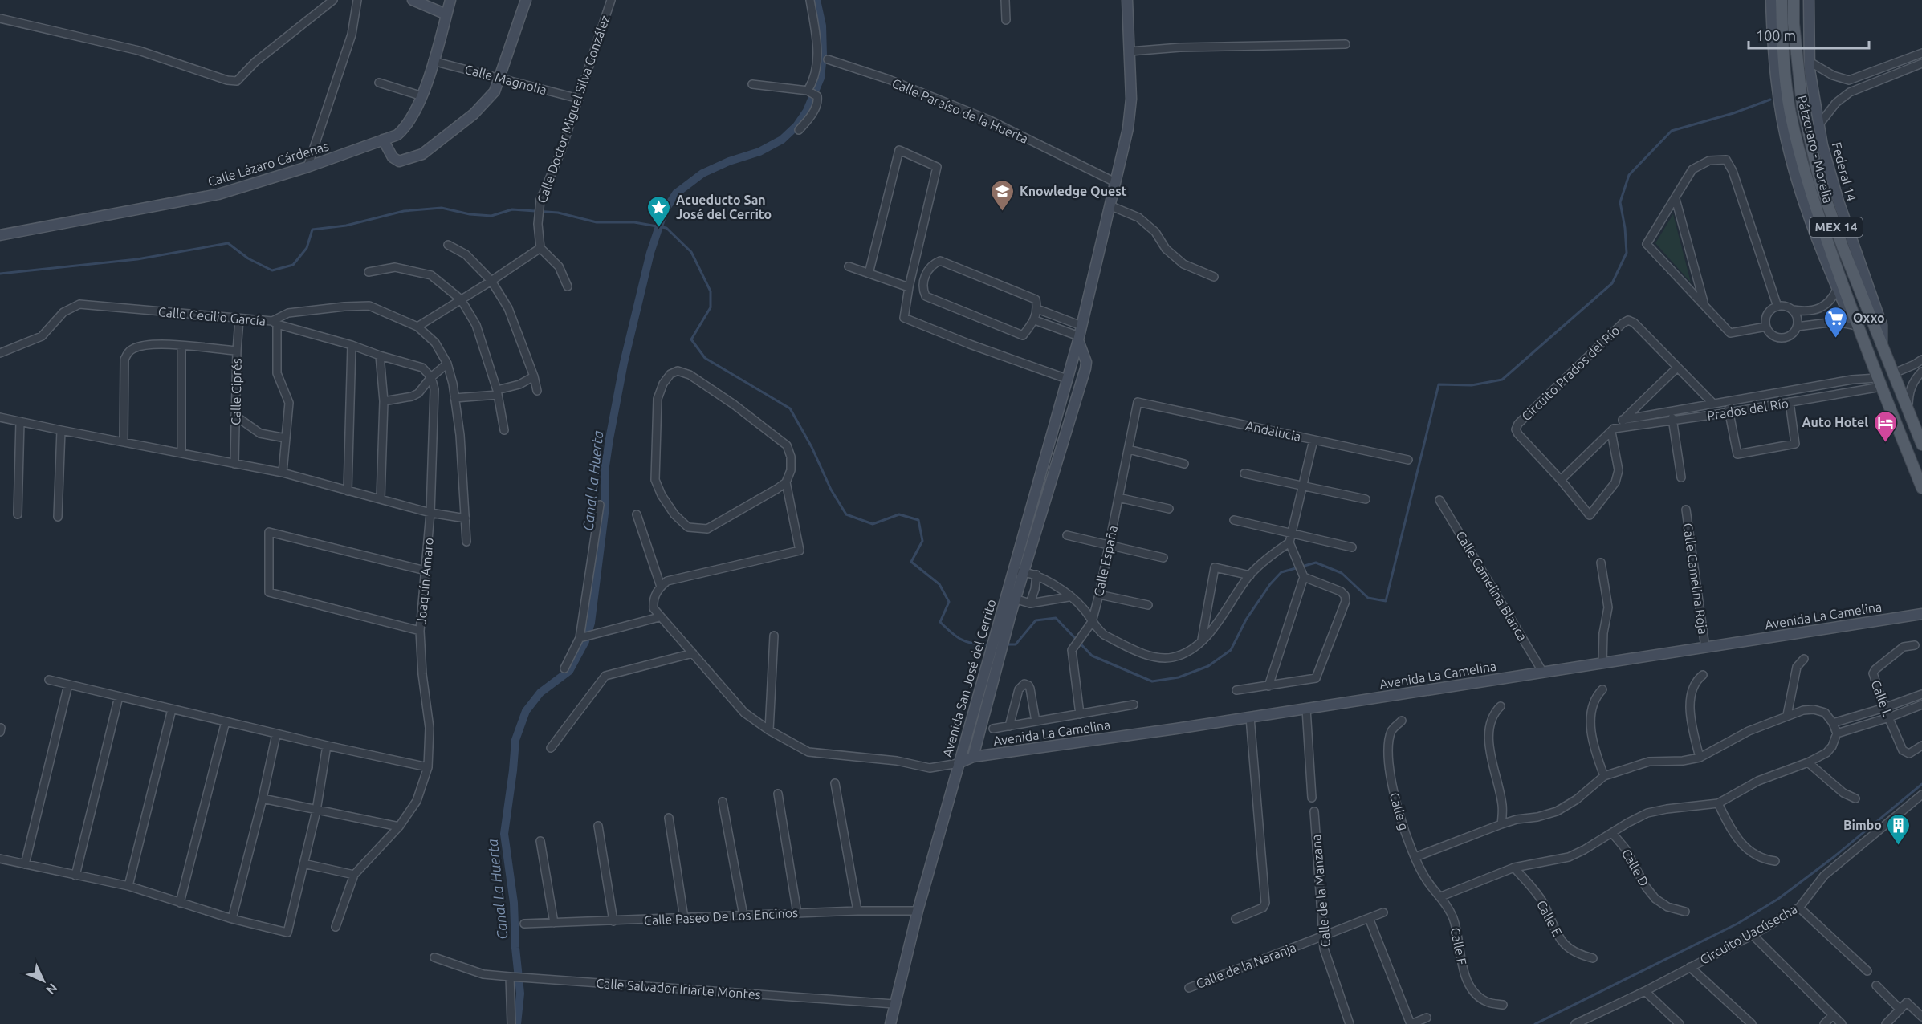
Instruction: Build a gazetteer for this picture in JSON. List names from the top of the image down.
{
  "streets": {
    "main road": ["Pátzcuaro - Morelia", "MEX 14"],
    "street": [
      "Calle Magnolia",
      "Calle Doctor Miguel Silva González",
      "Calle Paraíso de la Huerta",
      "Calle Lázaro Cárdenas",
      "Federal 14",
      "Calle Cecilio García",
      "Circuito Prados del Río",
      "Calle Ciprés",
      "Prados del Río",
      "Andalucia",
      "Calle España",
      "Calle Camelina Roja",
      "Joaquín Amaro",
      "Calle Camelina Blanca",
      "Avenida La Camelina",
      "Avenida San José del Cerrito",
      "Calle L",
      "Calle g",
      "Calle D",
      "Calle de la Manzana",
      "Calle Paseo De Los Encinos",
      "Calle E",
      "Circuito Uacúsecha",
      "Calle F",
      "Calle de la Naranja",
      "Calle Salvador Iriarte Montes"
    ]
  },
  "crossings": [
    ["Calle Magnolia", "Calle Doctor Miguel Silva González"],
    ["Calle Magnolia", "Calle Lázaro Cárdenas"],
    ["Calle Paraíso de la Huerta", "Avenida San José del Cerrito"],
    ["Pátzcuaro - Morelia", "Prados del Río"],
    ["Federal 14", "MEX 14"],
    ["Calle Cecilio García", "Calle Ciprés"],
    ["Circuito Prados del Río", "Prados del Río"],
    ["Andalucia", "Calle España"],
    ["Calle Camelina Roja", "Avenida La Camelina"],
    ["Calle Camelina Blanca", "Avenida La Camelina"],
    ["Avenida La Camelina", "Avenida San José del Cerrito"],
    ["Avenida San José del Cerrito", "Calle Paseo De Los Encinos"],
    ["Avenida San José del Cerrito", "Calle Salvador Iriarte Montes"],
    ["Calle g", "Calle F"],
    ["Calle de la Manzana", "Calle de la Naranja"]
  ],
  "water": ["Canal La Huerta"],
  "places": {
    "school or university": ["Knowledge Quest"],
    "place": ["Acueducto San José del Cerrito"],
    "supermarket": ["Oxxo"],
    "hotel": ["Auto Hotel"],
    "building": ["Bimbo"]
  },
  "scale_bar": "100 m",
  "north": "bottom right"
}
